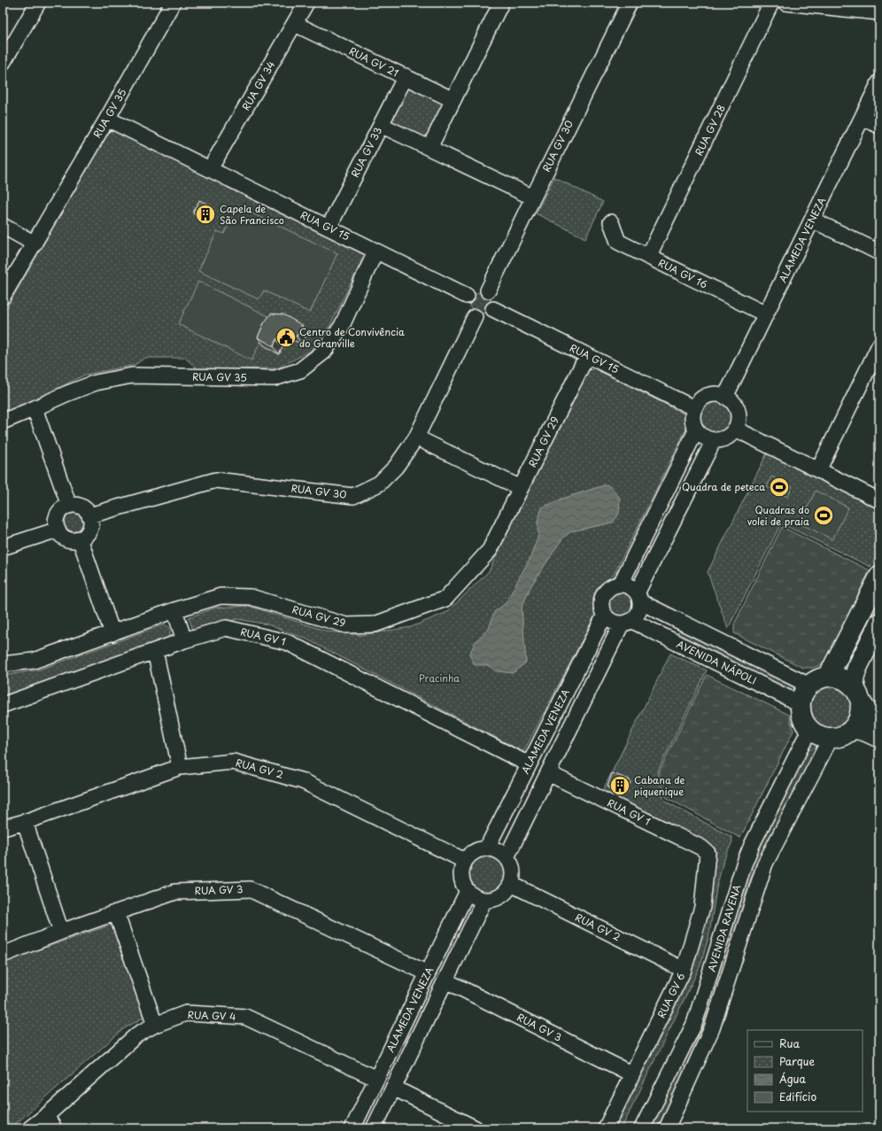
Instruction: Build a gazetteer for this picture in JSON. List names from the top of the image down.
{
  "streets": {
    "street": [
      "RUA GV 21",
      "RUA GV 34",
      "RUA GV 35",
      "RUA GV 28",
      "RUA GV 30",
      "RUA GV 33",
      "RUA GV 15",
      "ALAMEDA VENEZA",
      "RUA GV 16",
      "RUA GV 29",
      "RUA GV 1",
      "AVENIDA NÁPOLI",
      "RUA GV 2",
      "RUA GV 3",
      "AVENIDA RAVENA",
      "RUA GV 6",
      "RUA GV 4"
    ]
  },
  "crossings": [
    ["RUA GV 21", "RUA GV 34"],
    ["RUA GV 21", "RUA GV 33"],
    ["RUA GV 34", "RUA GV 15"],
    ["RUA GV 35", "RUA GV 15"],
    ["RUA GV 28", "RUA GV 16"],
    ["RUA GV 30", "RUA GV 15"],
    ["RUA GV 33", "RUA GV 15"],
    ["RUA GV 15", "ALAMEDA VENEZA"],
    ["RUA GV 15", "RUA GV 29"],
    ["ALAMEDA VENEZA", "RUA GV 16"],
    ["ALAMEDA VENEZA", "RUA GV 1"],
    ["ALAMEDA VENEZA", "AVENIDA NÁPOLI"],
    ["ALAMEDA VENEZA", "RUA GV 2"],
    ["ALAMEDA VENEZA", "RUA GV 3"],
    ["ALAMEDA VENEZA", "RUA GV 4"],
    ["RUA GV 1", "RUA GV 6"],
    ["AVENIDA NÁPOLI", "AVENIDA RAVENA"],
    ["RUA GV 2", "RUA GV 6"],
    ["RUA GV 3", "RUA GV 6"]
  ],
  "parks": ["Pracinha"],
  "places": {
    "building": ["Capela de São Francisco", "Cabana de piquenique"],
    "public building": ["Centro de Convivência do Granville"],
    "sports": ["Quadra de peteca", "Quadras do volei de praia"]
  },
  "legend": [
    "Rua",
    "Parque",
    "Água",
    "Edifício"
  ]
}
